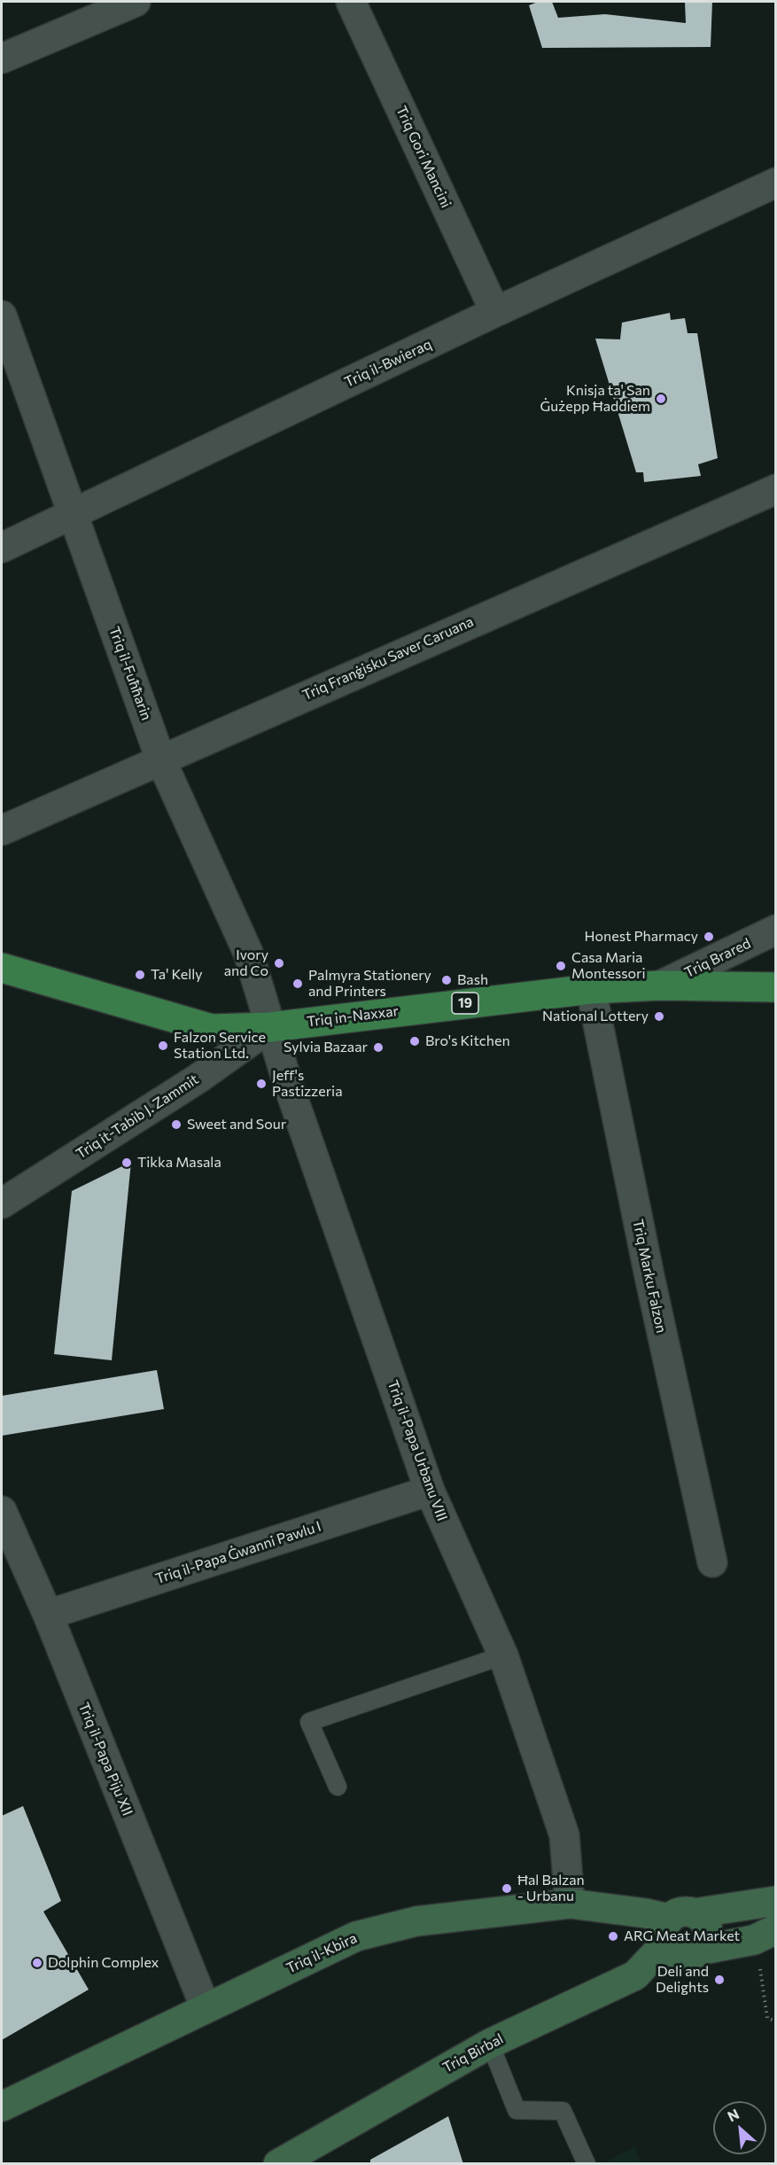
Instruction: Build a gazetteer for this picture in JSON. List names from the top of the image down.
{
  "streets": {
    "main road": [
      "19",
      "Triq in-Naxxar",
      "Triq il-Kbira",
      "Triq Birbal"
    ],
    "street": [
      "Triq Gori Mancini",
      "Triq il-Bwieraq",
      "Triq Franġisku Saver Caruana",
      "Triq il-Fuħħarin",
      "Triq Brared",
      "Triq it-Tabib J. Zammit",
      "Triq Marku Falzon",
      "Triq il-Papa Urbanu VIII",
      "Triq il-Papa Ġwanni Pawlu I",
      "Triq il-Papa Piju XII"
    ]
  },
  "crossings": [
    ["Triq Gori Mancini", "Triq il-Bwieraq"],
    ["Triq il-Bwieraq", "Triq il-Fuħħarin"],
    ["Triq Franġisku Saver Caruana", "Triq il-Fuħħarin"],
    ["Triq il-Fuħħarin", "Triq in-Naxxar"],
    ["Triq il-Fuħħarin", "Triq it-Tabib J. Zammit"],
    ["Triq il-Fuħħarin", "Triq il-Papa Urbanu VIII"],
    ["Triq Brared", "Triq in-Naxxar"],
    ["Triq in-Naxxar", "Triq it-Tabib J. Zammit"],
    ["Triq in-Naxxar", "Triq Marku Falzon"],
    ["Triq in-Naxxar", "Triq il-Papa Urbanu VIII"],
    ["Triq it-Tabib J. Zammit", "Triq il-Papa Urbanu VIII"],
    ["Triq il-Papa Urbanu VIII", "Triq il-Papa Ġwanni Pawlu I"],
    ["Triq il-Papa Urbanu VIII", "Triq il-Kbira"],
    ["Triq il-Papa Ġwanni Pawlu I", "Triq il-Papa Piju XII"],
    ["Triq il-Papa Piju XII", "Triq il-Kbira"],
    ["Triq il-Kbira", "Triq Birbal"]
  ],
  "places": [
    "Knisja ta' San Ġużepp Ħaddiem",
    "Honest Pharmacy",
    "Ivory and Co",
    "Casa Maria Montessori",
    "Ta' Kelly",
    "Bash",
    "Palmyra Stationery and Printers",
    "National Lottery",
    "Bro's Kitchen",
    "Falzon Service Station Ltd.",
    "Sylvia Bazaar",
    "Jeff's Pastizzeria",
    "Sweet and Sour",
    "Tikka Masala",
    "Ħal Balzan - Urbanu",
    "ARG Meat Market",
    "Dolphin Complex",
    "Deli and Delights"
  ],
  "north": "top left"
}
